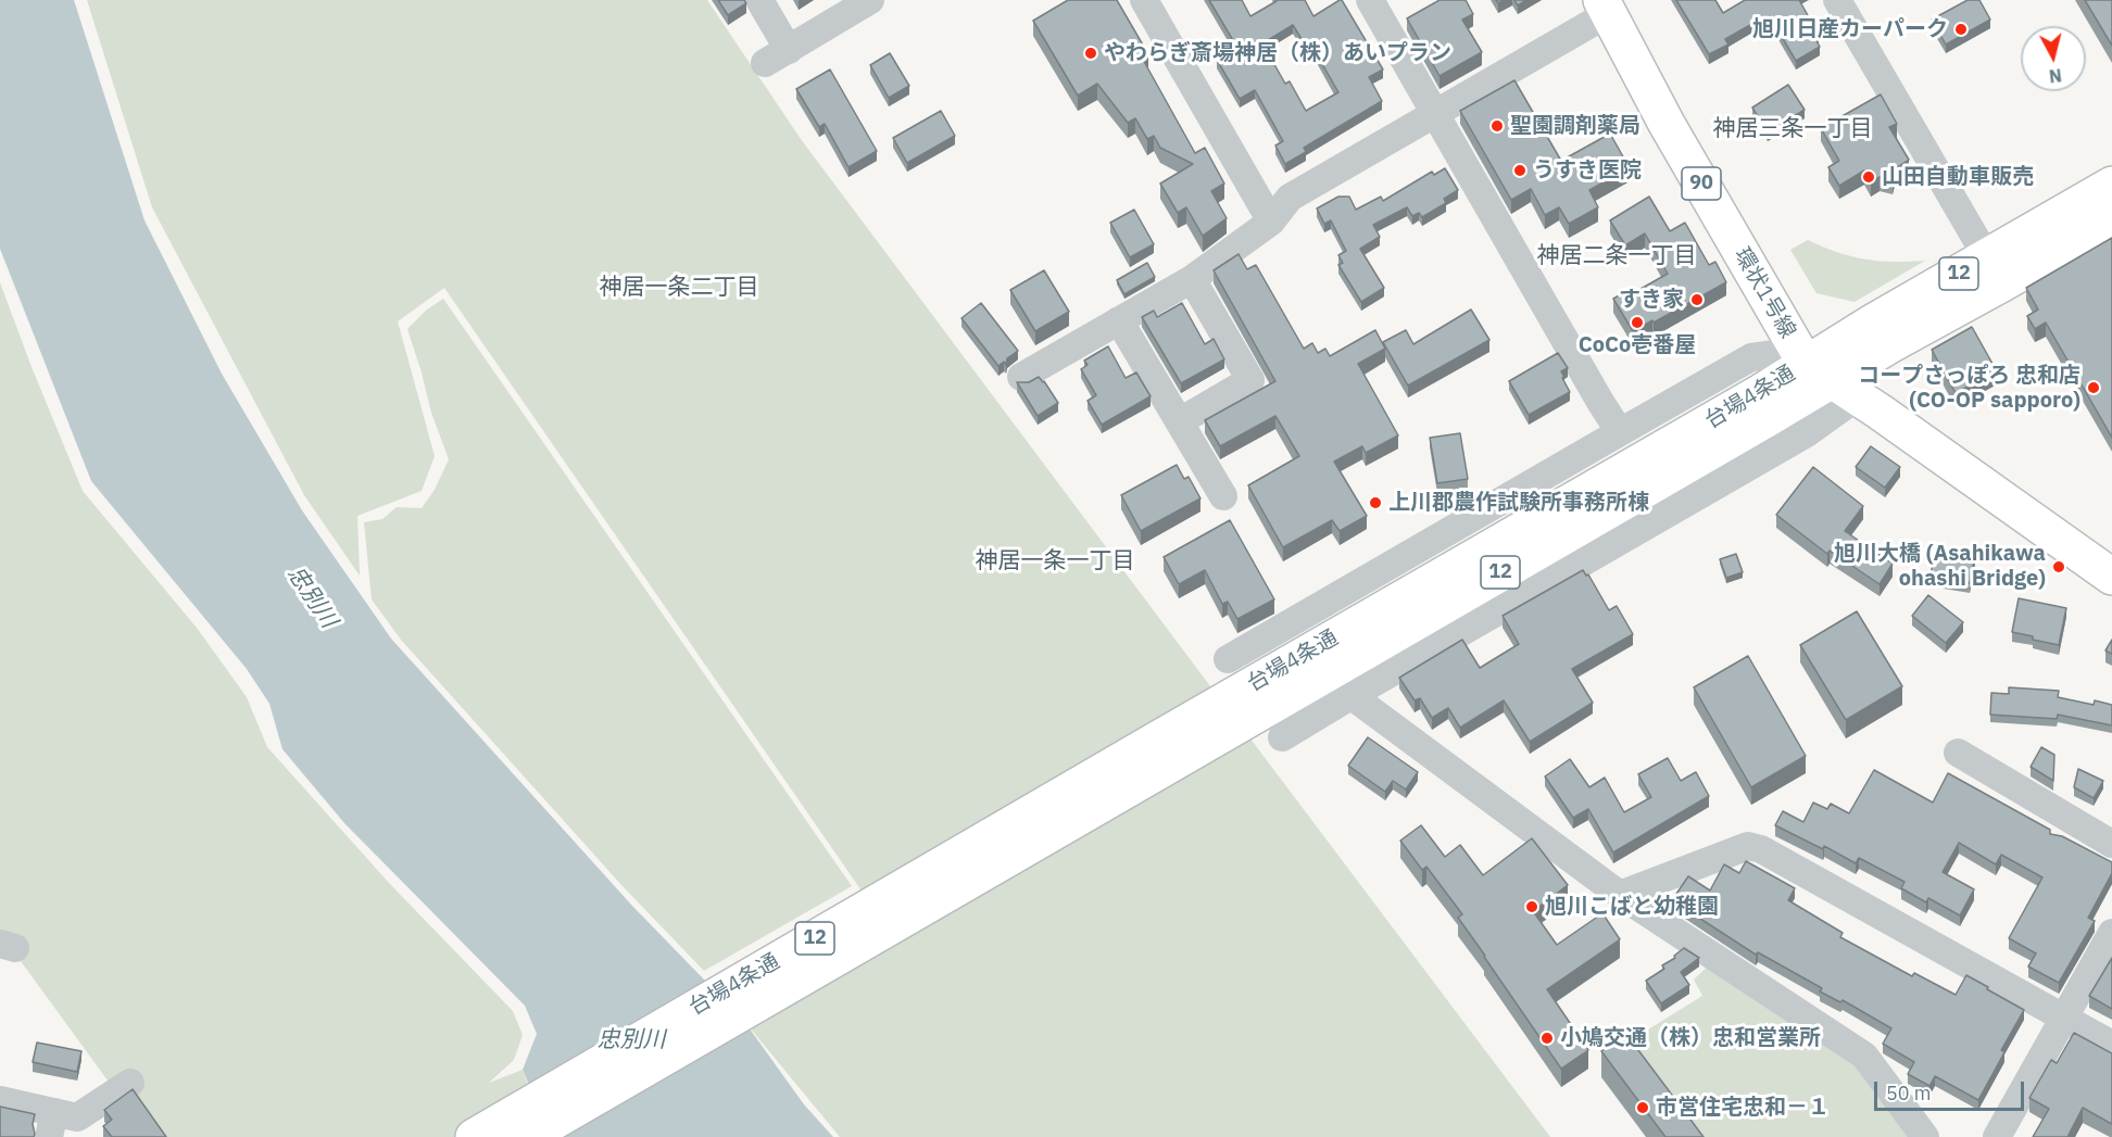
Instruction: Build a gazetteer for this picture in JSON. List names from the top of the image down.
{
  "streets": {
    "main road": [
      "90",
      "12",
      "環状1号線",
      "台場4条通"
    ]
  },
  "crossings": [
    ["環状1号線", "台場4条通"]
  ],
  "districts": [
    "神居三条一丁目",
    "神居二条一丁目",
    "神居一条二丁目",
    "神居一条一丁目"
  ],
  "water": ["忠別川"],
  "places": [
    "旭川日産カーパーク",
    "やわらぎ斎場神居（株）あいプラン",
    "聖園調剤薬局",
    "うすき医院",
    "山田自動車販売",
    "すき家",
    "CoCo壱番屋",
    "コープさっぽろ 忠和店 (CO-OP sapporo)",
    "上川郡農作試験所事務所棟",
    "旭川大橋 (Asahikawa ohashi Bridge)",
    "旭川こばと幼稚園",
    "小鳩交通（株）忠和営業所",
    "市営住宅忠和－１"
  ],
  "scale_bar": "50 m",
  "north": "bottom"
}
